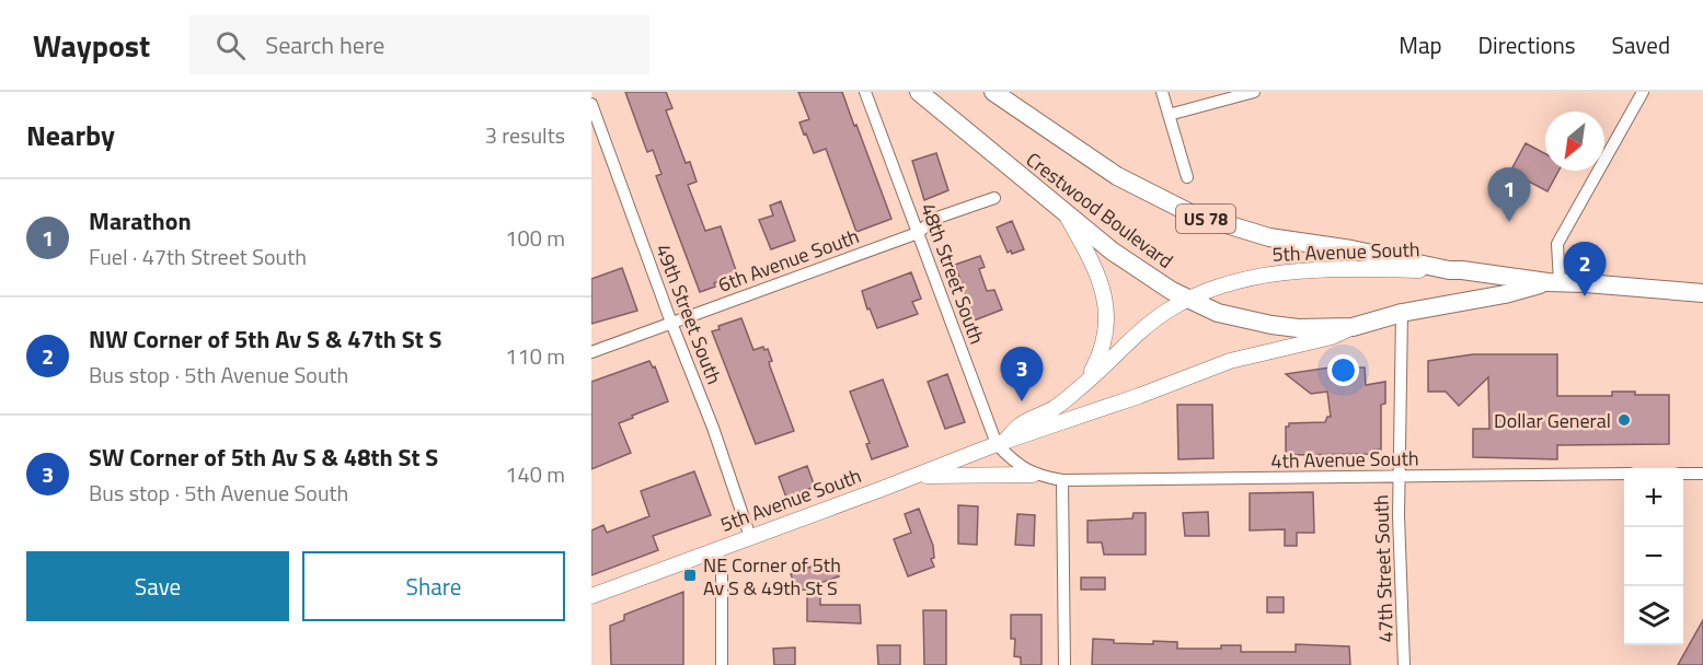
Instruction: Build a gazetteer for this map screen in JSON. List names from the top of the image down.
{
  "streets": {
    "main road": ["Crestwood Boulevard", "US 78", "5th Avenue South"],
    "street": [
      "6th Avenue South",
      "48th Street South",
      "49th Street South",
      "4th Avenue South",
      "47th Street South"
    ]
  },
  "crossings": [
    ["Crestwood Boulevard", "5th Avenue South"],
    ["5th Avenue South", "48th Street South"],
    ["5th Avenue South", "49th Street South"],
    ["5th Avenue South", "47th Street South"],
    ["6th Avenue South", "48th Street South"],
    ["6th Avenue South", "49th Street South"],
    ["48th Street South", "4th Avenue South"],
    ["4th Avenue South", "47th Street South"]
  ],
  "places": {
    "other": ["Dollar General"],
    "transit": ["NE Corner of 5th Av S & 49th St S"]
  },
  "north": "bottom left",
  "page": {
    "header": "Waypost",
    "search": "Search here",
    "nav": ["Map", "Directions", "Saved"],
    "heading": ["Nearby", "3 results"],
    "pins": ["1", "2", "3"],
    "list": [
      {
        "mark": "1",
        "name": "Marathon",
        "note": "Fuel · 47th Street South",
        "value": "100 m"
      },
      {
        "mark": "2",
        "name": "NW Corner of 5th Av S & 47th St S",
        "note": "Bus stop · 5th Avenue South",
        "value": "110 m"
      },
      {
        "mark": "3",
        "name": "SW Corner of 5th Av S & 48th St S",
        "note": "Bus stop · 5th Avenue South",
        "value": "140 m"
      }
    ],
    "map_buttons": ["+", "−"],
    "buttons": ["Save", "Share"]
  }
}
